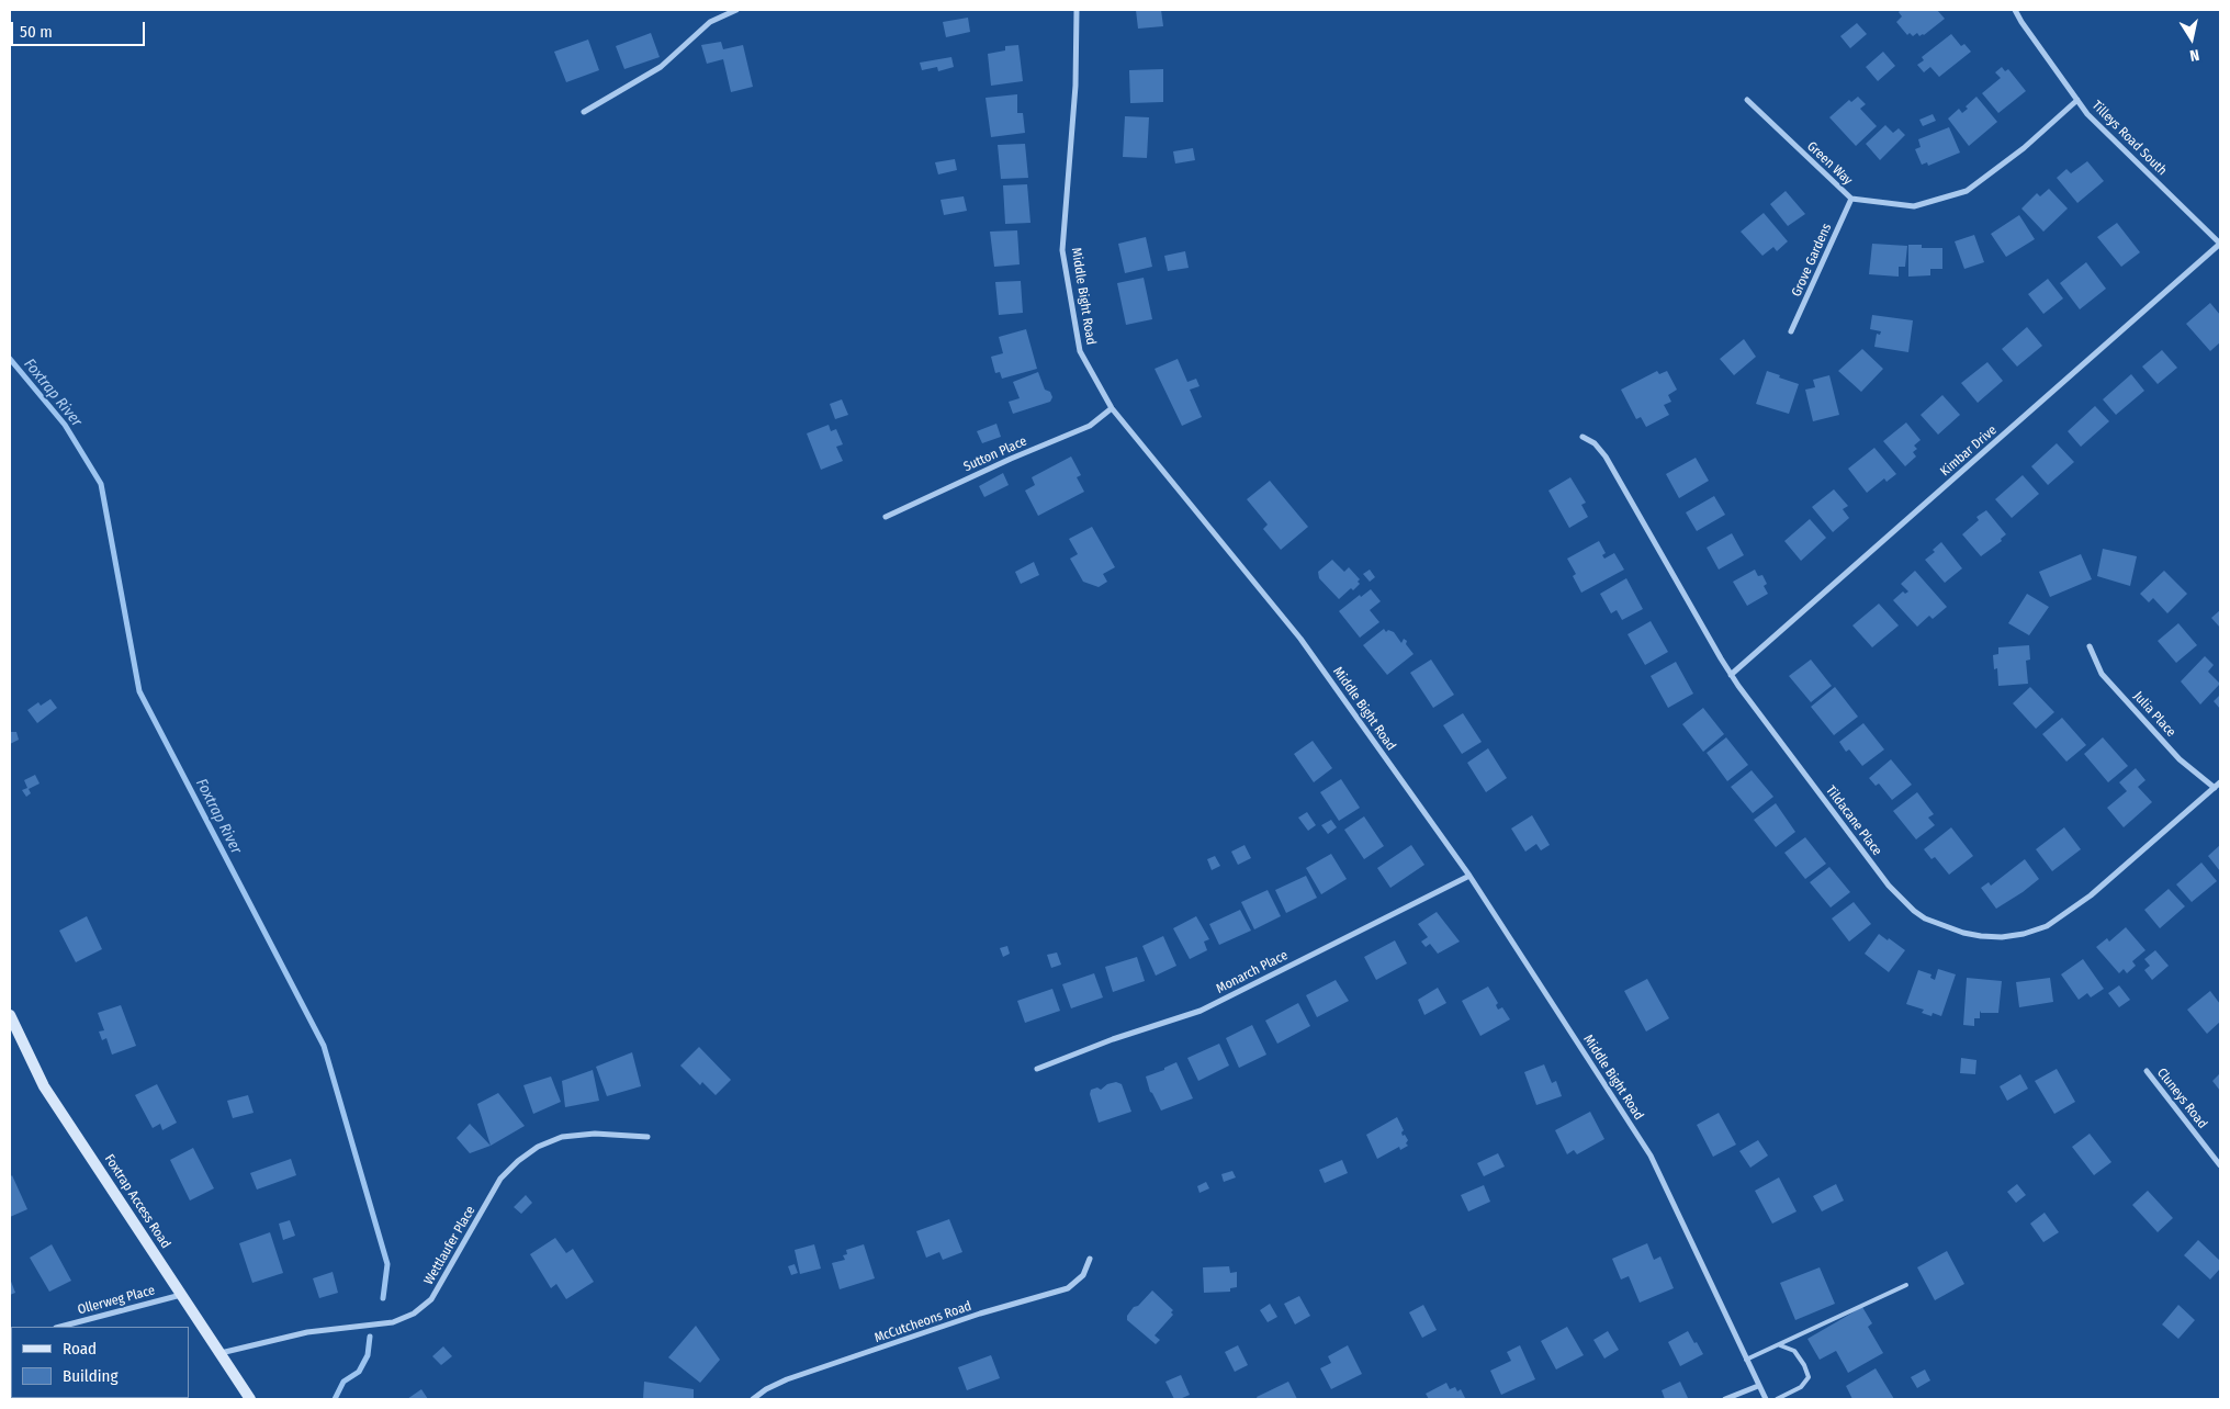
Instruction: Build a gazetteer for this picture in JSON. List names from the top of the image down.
{
  "streets": {
    "main road": ["Foxtrap Access Road"],
    "street": [
      "Tilleys Road South",
      "Green Way",
      "Grove Gardens",
      "Middle Bight Road",
      "Kimbar Drive",
      "Sutton Place",
      "Julia Place",
      "Tildacane Place",
      "Monarch Place",
      "Cluneys Road",
      "Wettlaufer Place",
      "Ollerweg Place",
      "McCutcheons Road"
    ]
  },
  "crossings": [
    ["Tilleys Road South", "Green Way"],
    ["Tilleys Road South", "Kimbar Drive"],
    ["Green Way", "Grove Gardens"],
    ["Middle Bight Road", "Sutton Place"],
    ["Middle Bight Road", "Monarch Place"],
    ["Kimbar Drive", "Tildacane Place"],
    ["Julia Place", "Tildacane Place"],
    ["Foxtrap Access Road", "Wettlaufer Place"],
    ["Foxtrap Access Road", "Ollerweg Place"]
  ],
  "water": ["Foxtrap River"],
  "legend": ["Road", "Building"],
  "scale_bar": "50 m",
  "north": "bottom"
}
